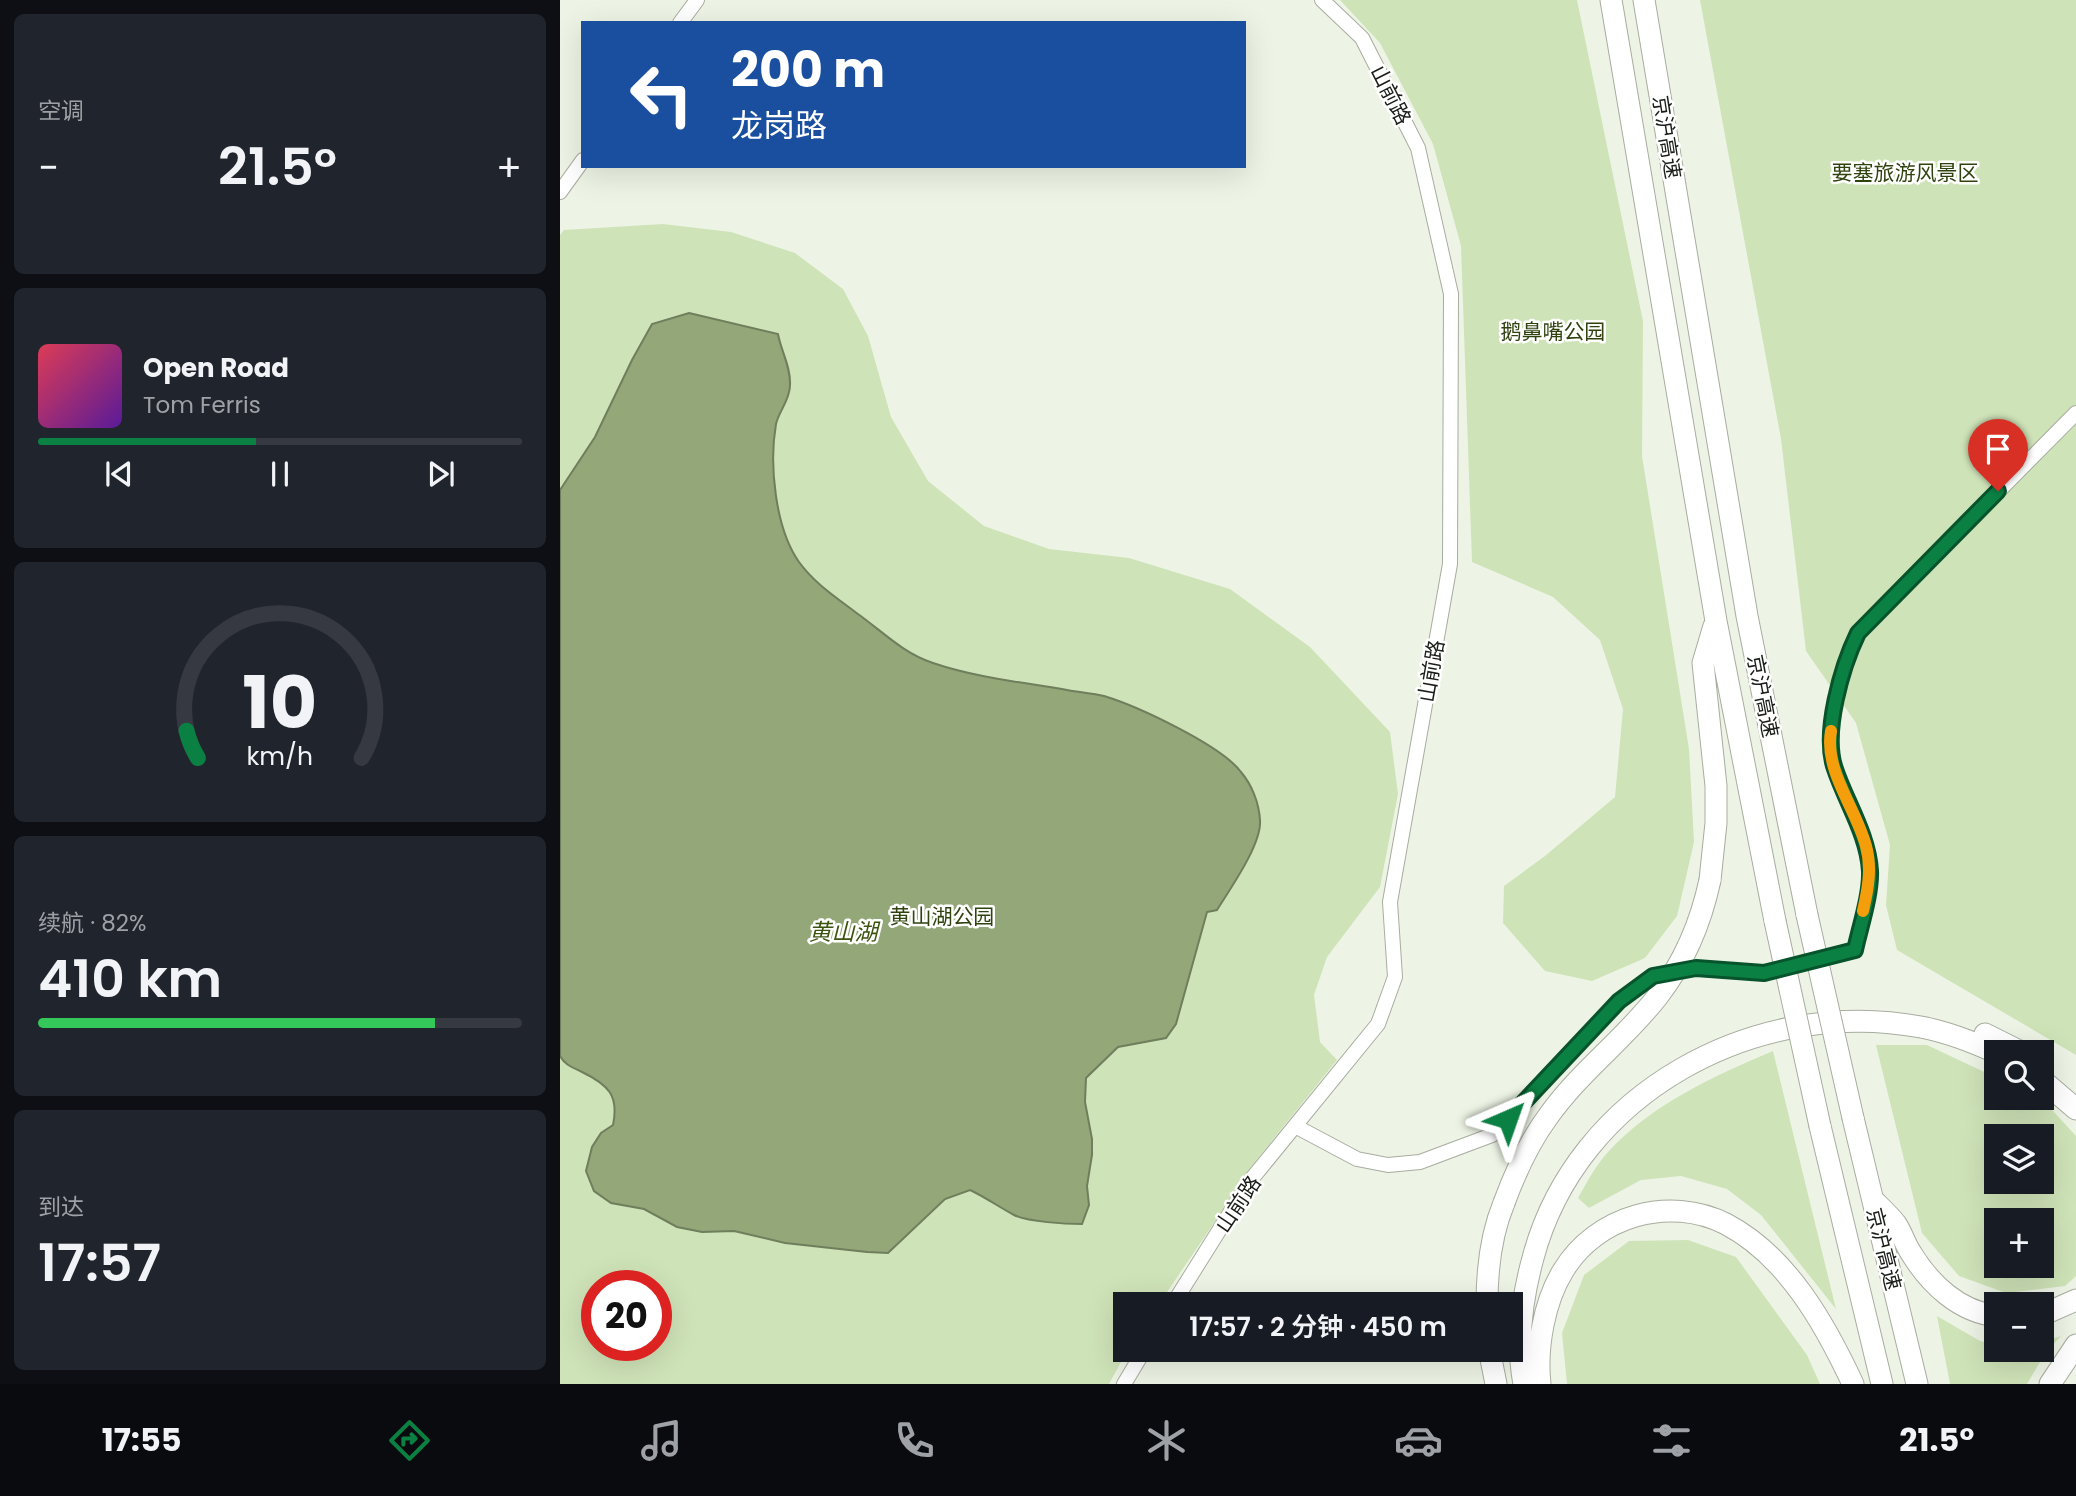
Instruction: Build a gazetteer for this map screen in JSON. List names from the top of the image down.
{
  "streets": {
    "highway": ["京沪高速"],
    "street": ["山前路"]
  },
  "water": ["黄山湖"],
  "parks": ["要塞旅游风景区", "鹅鼻嘴公园", "黄山湖公园"],
  "page": {
    "tile": [
      "空调",
      ["续航 · 82%", "410 km"],
      ["到达", "17:57"]
    ],
    "turn": ["200 m", "龙岗路"],
    "heat": ["−", "21.5°", "+"],
    "song": ["Open Road", "Tom Ferris"],
    "map_buttons": ["+", "−"],
    "limit": "20",
    "trip": "17:57 · 2 分钟 · 450 m",
    "tabs": ["17:55", "21.5°"],
    "gauge": ["10", "km/h"]
  }
}
